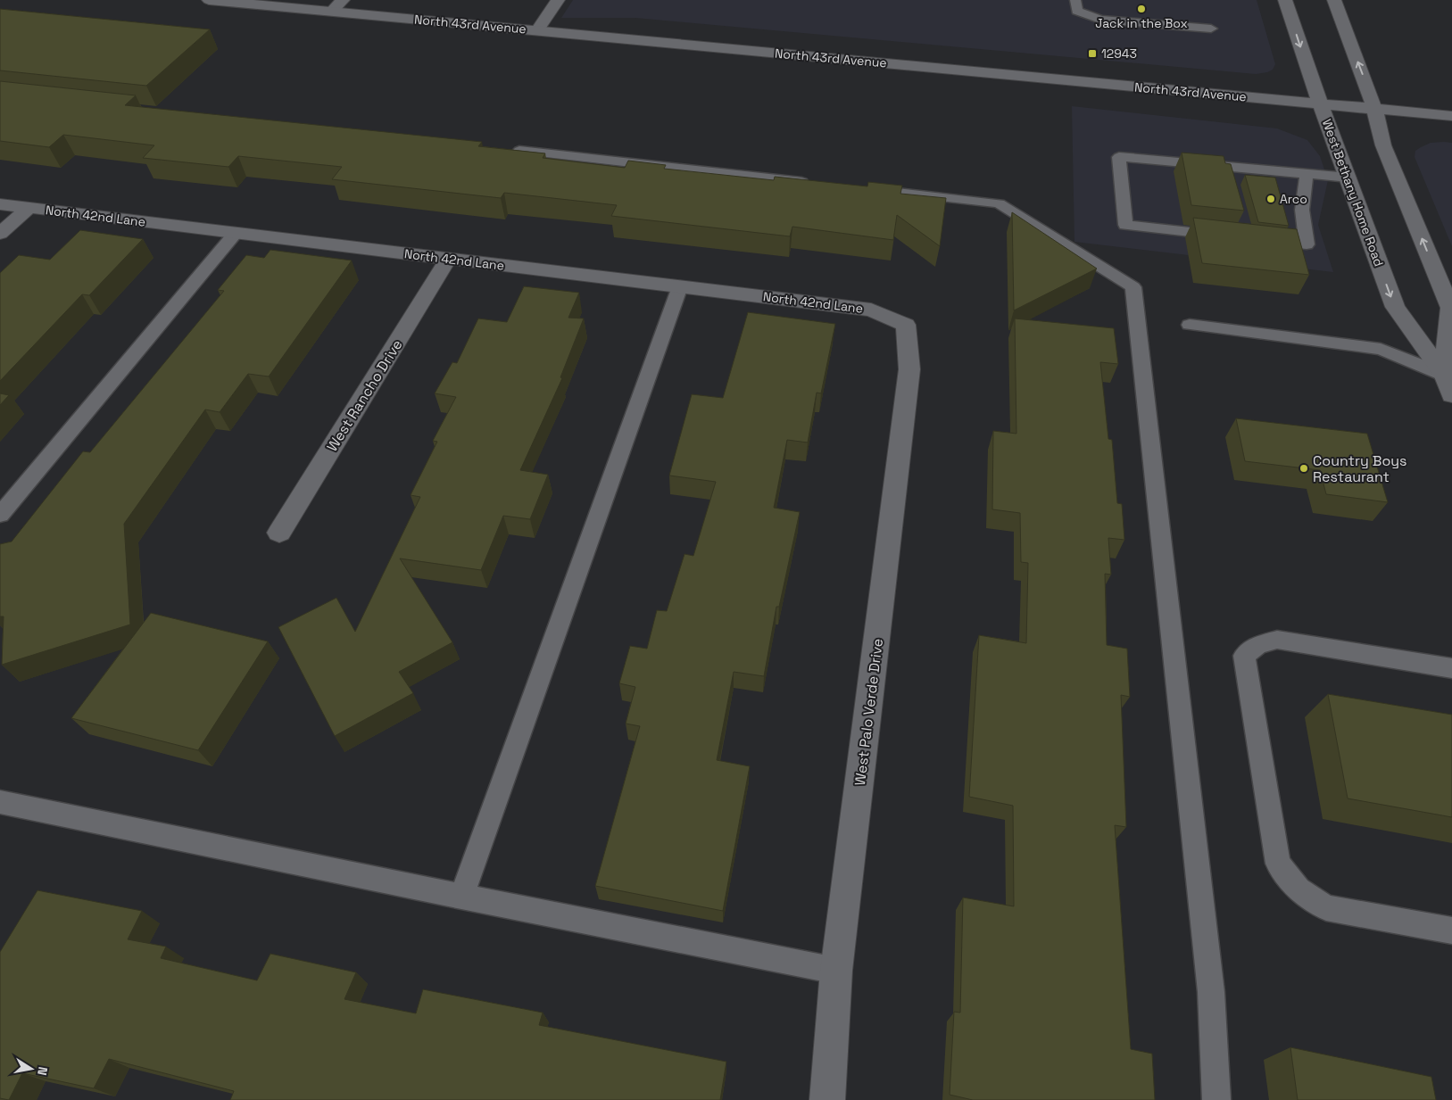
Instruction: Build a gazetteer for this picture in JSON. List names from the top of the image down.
{
  "streets": {
    "main road": [
      "North 43rd Avenue",
      "West Bethany Home Road",
      "North 42nd Lane",
      "West Rancho Drive",
      "West Palo Verde Drive"
    ]
  },
  "crossings": [
    ["North 43rd Avenue", "West Bethany Home Road"],
    ["North 42nd Lane", "West Rancho Drive"],
    ["North 42nd Lane", "West Palo Verde Drive"]
  ],
  "places": {
    "other": ["Jack in the Box", "Arco", "Country Boys Restaurant"],
    "transit": ["12943"]
  },
  "north": "right"
}
